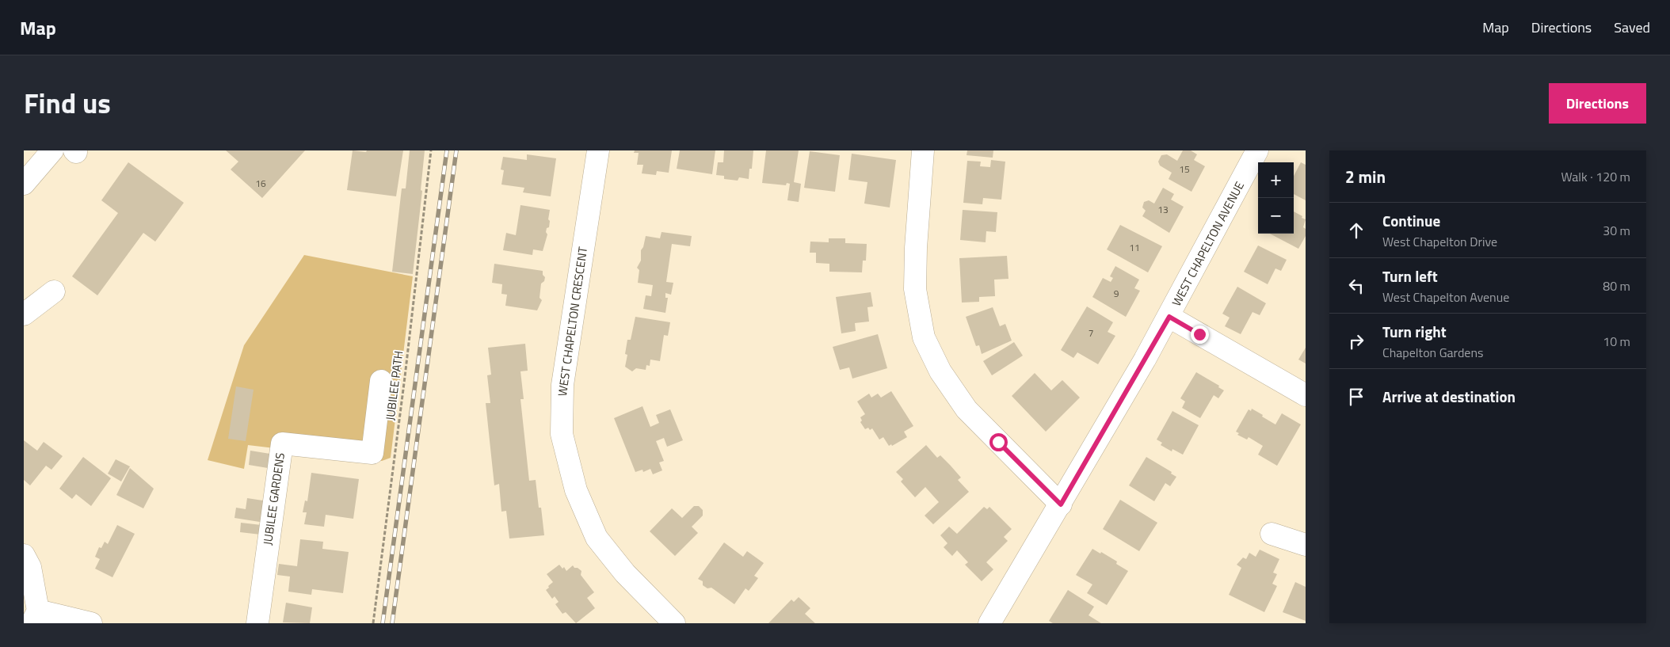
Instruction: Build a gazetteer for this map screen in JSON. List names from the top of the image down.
{
  "streets": {
    "street": ["WEST CHAPELTON AVENUE", "WEST CHAPELTON CRESCENT", "JUBILEE GARDENS"],
    "path": ["JUBILEE PATH"]
  },
  "house_numbers": [
    "15",
    "16",
    "13",
    "11",
    "9",
    "7"
  ],
  "page": {
    "header": "Map",
    "nav": ["Map", "Directions", "Saved"],
    "title": "Find us",
    "buttons": "Directions",
    "heading": ["2 min", "Walk · 120 m"],
    "map_buttons": ["+", "−"],
    "list": [
      ["Continue", "West Chapelton Drive", "30 m"],
      ["Turn left", "West Chapelton Avenue", "80 m"],
      ["Turn right", "Chapelton Gardens", "10 m"],
      "Arrive at destination"
    ]
  }
}
